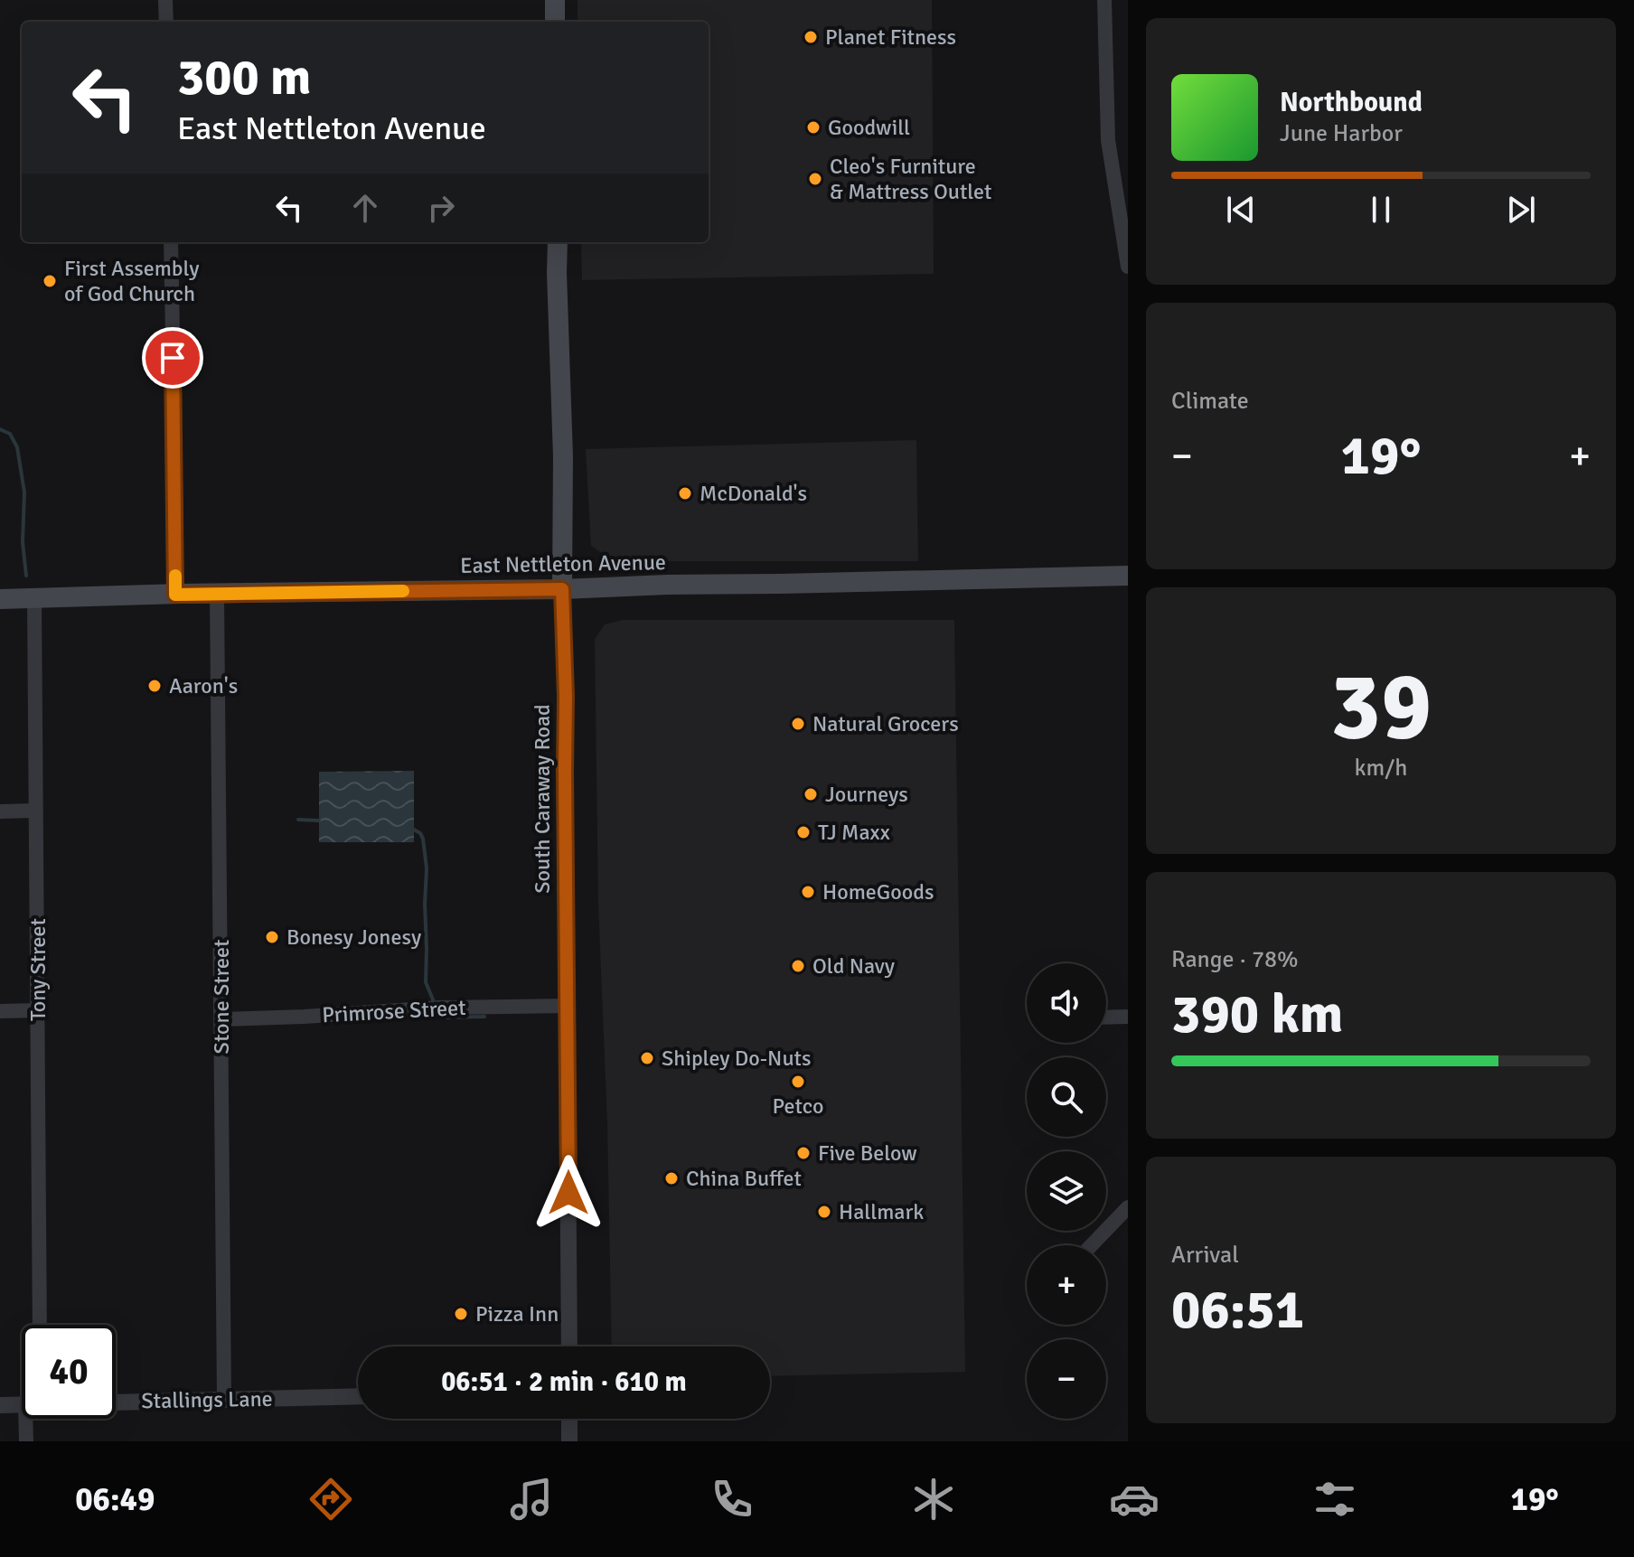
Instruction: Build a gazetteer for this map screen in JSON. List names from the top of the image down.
{
  "streets": {
    "main road": ["East Nettleton Avenue", "South Caraway Road"],
    "street": [
      "Tony Street",
      "Stone Street",
      "Primrose Street",
      "Stallings Lane"
    ]
  },
  "crossings": [
    ["East Nettleton Avenue", "South Caraway Road"],
    ["East Nettleton Avenue", "Tony Street"],
    ["East Nettleton Avenue", "Stone Street"],
    ["South Caraway Road", "Primrose Street"],
    ["Stone Street", "Primrose Street"],
    ["Stone Street", "Stallings Lane"]
  ],
  "places": [
    "Planet Fitness",
    "Goodwill",
    "Cleo's Furniture & Mattress Outlet",
    "First Assembly of God Church",
    "McDonald's",
    "Aaron's",
    "Natural Grocers",
    "Journeys",
    "TJ Maxx",
    "HomeGoods",
    "Bonesy Jonesy",
    "Old Navy",
    "Shipley Do-Nuts",
    "Petco",
    "Five Below",
    "China Buffet",
    "Hallmark",
    "Pizza Inn"
  ],
  "page": {
    "turn": ["300 m", "East Nettleton Avenue"],
    "song": ["Northbound", "June Harbor"],
    "tile": [
      "Climate",
      ["39", "km/h"],
      ["Range · 78%", "390 km"],
      ["Arrival", "06:51"]
    ],
    "heat": ["−", "19°", "+"],
    "map_buttons": ["+", "−"],
    "limit": "40",
    "trip": "06:51 · 2 min · 610 m",
    "tabs": ["06:49", "19°"]
  }
}
